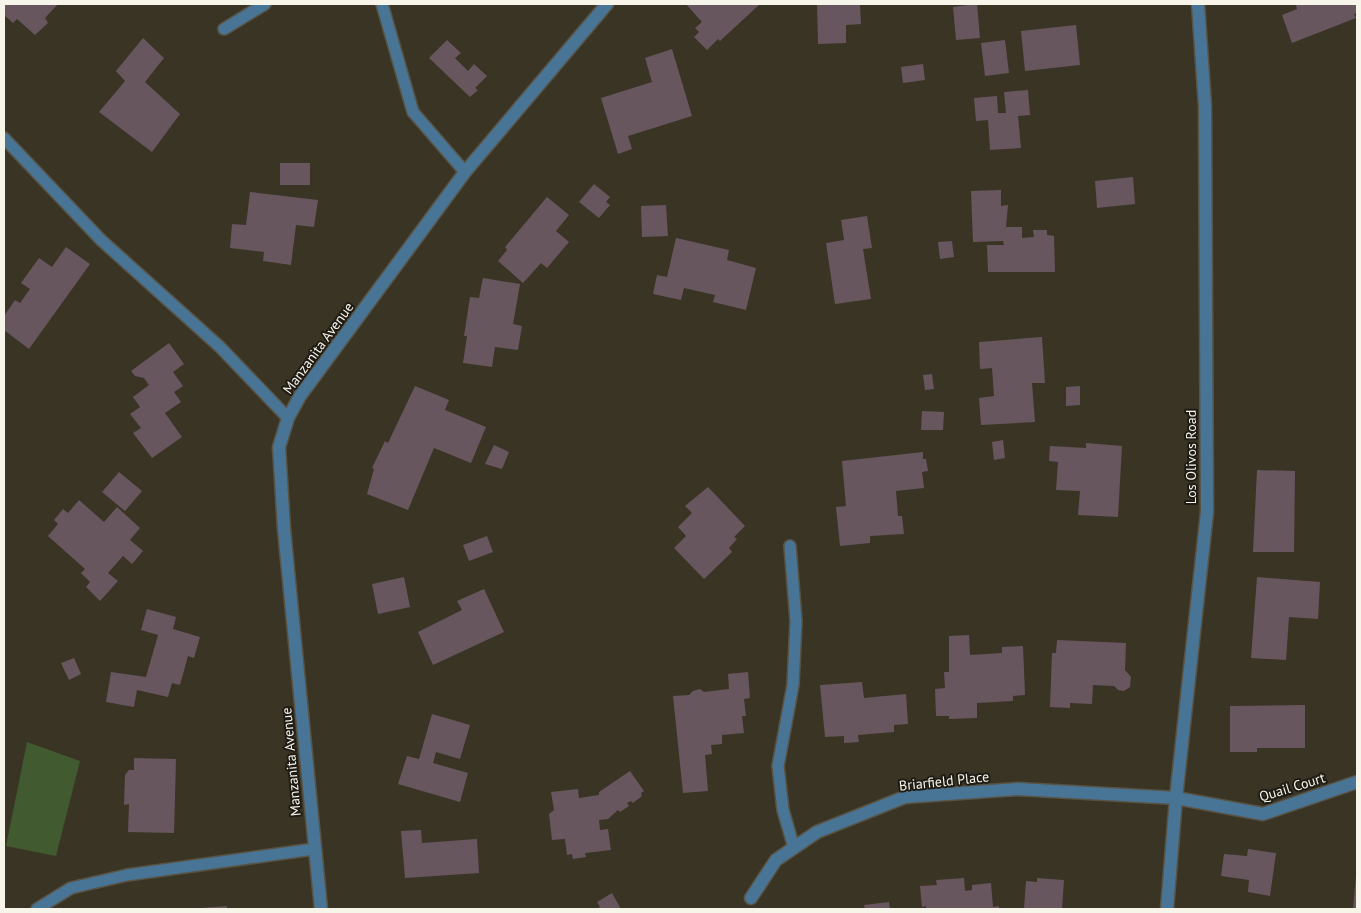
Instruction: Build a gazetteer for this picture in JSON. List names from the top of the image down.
{
  "streets": {
    "street": [
      "Manzanita Avenue",
      "Los Olivos Road",
      "Briarfield Place",
      "Quail Court"
    ]
  },
  "crossings": [
    ["Los Olivos Road", "Briarfield Place"],
    ["Los Olivos Road", "Quail Court"],
    ["Briarfield Place", "Quail Court"]
  ]
}
